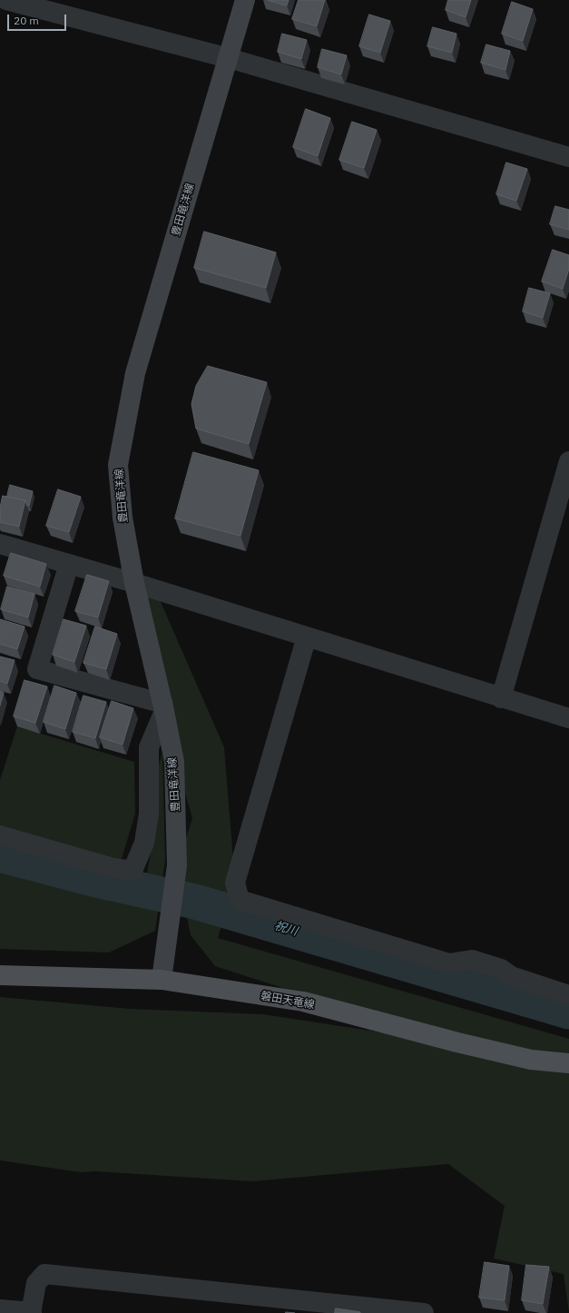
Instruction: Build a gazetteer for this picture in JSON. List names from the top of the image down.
{
  "streets": {
    "main road": ["豊田竜洋線", "磐田天竜線"]
  },
  "crossings": [
    ["豊田竜洋線", "磐田天竜線"]
  ],
  "water": ["祝川"],
  "scale_bar": "20 m"
}
